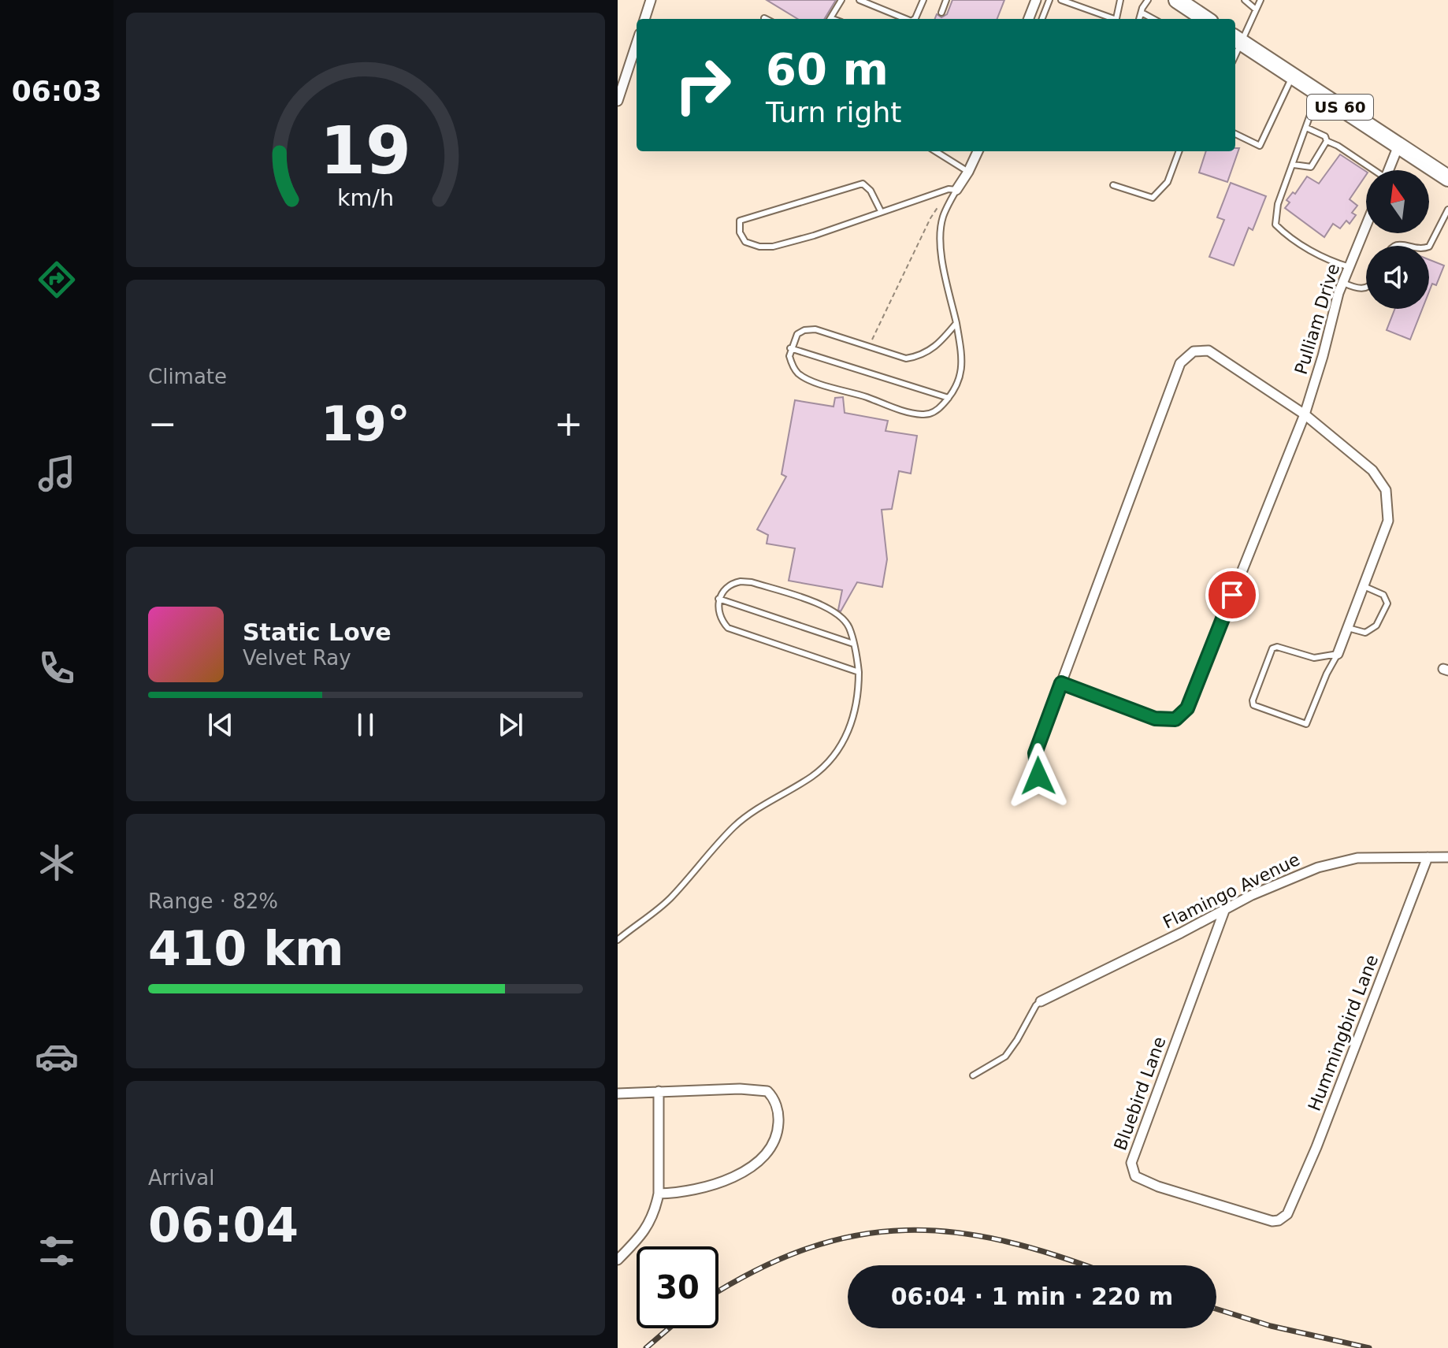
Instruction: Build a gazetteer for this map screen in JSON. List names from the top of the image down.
{
  "streets": {
    "highway": ["US 60"],
    "street": [
      "Pulliam Drive",
      "Flamingo Avenue",
      "Hummingbird Lane",
      "Bluebird Lane"
    ]
  },
  "crossings": [
    ["Flamingo Avenue", "Hummingbird Lane"],
    ["Flamingo Avenue", "Bluebird Lane"],
    ["Hummingbird Lane", "Bluebird Lane"]
  ],
  "north": "top",
  "page": {
    "tabs": "06:03",
    "turn": ["60 m", "Turn right"],
    "tile": [
      "Climate",
      ["Range · 82%", "410 km"],
      ["Arrival", "06:04"]
    ],
    "heat": ["−", "19°", "+"],
    "song": ["Static Love", "Velvet Ray"],
    "limit": "30",
    "trip": "06:04 · 1 min · 220 m",
    "gauge": ["19", "km/h"]
  }
}
